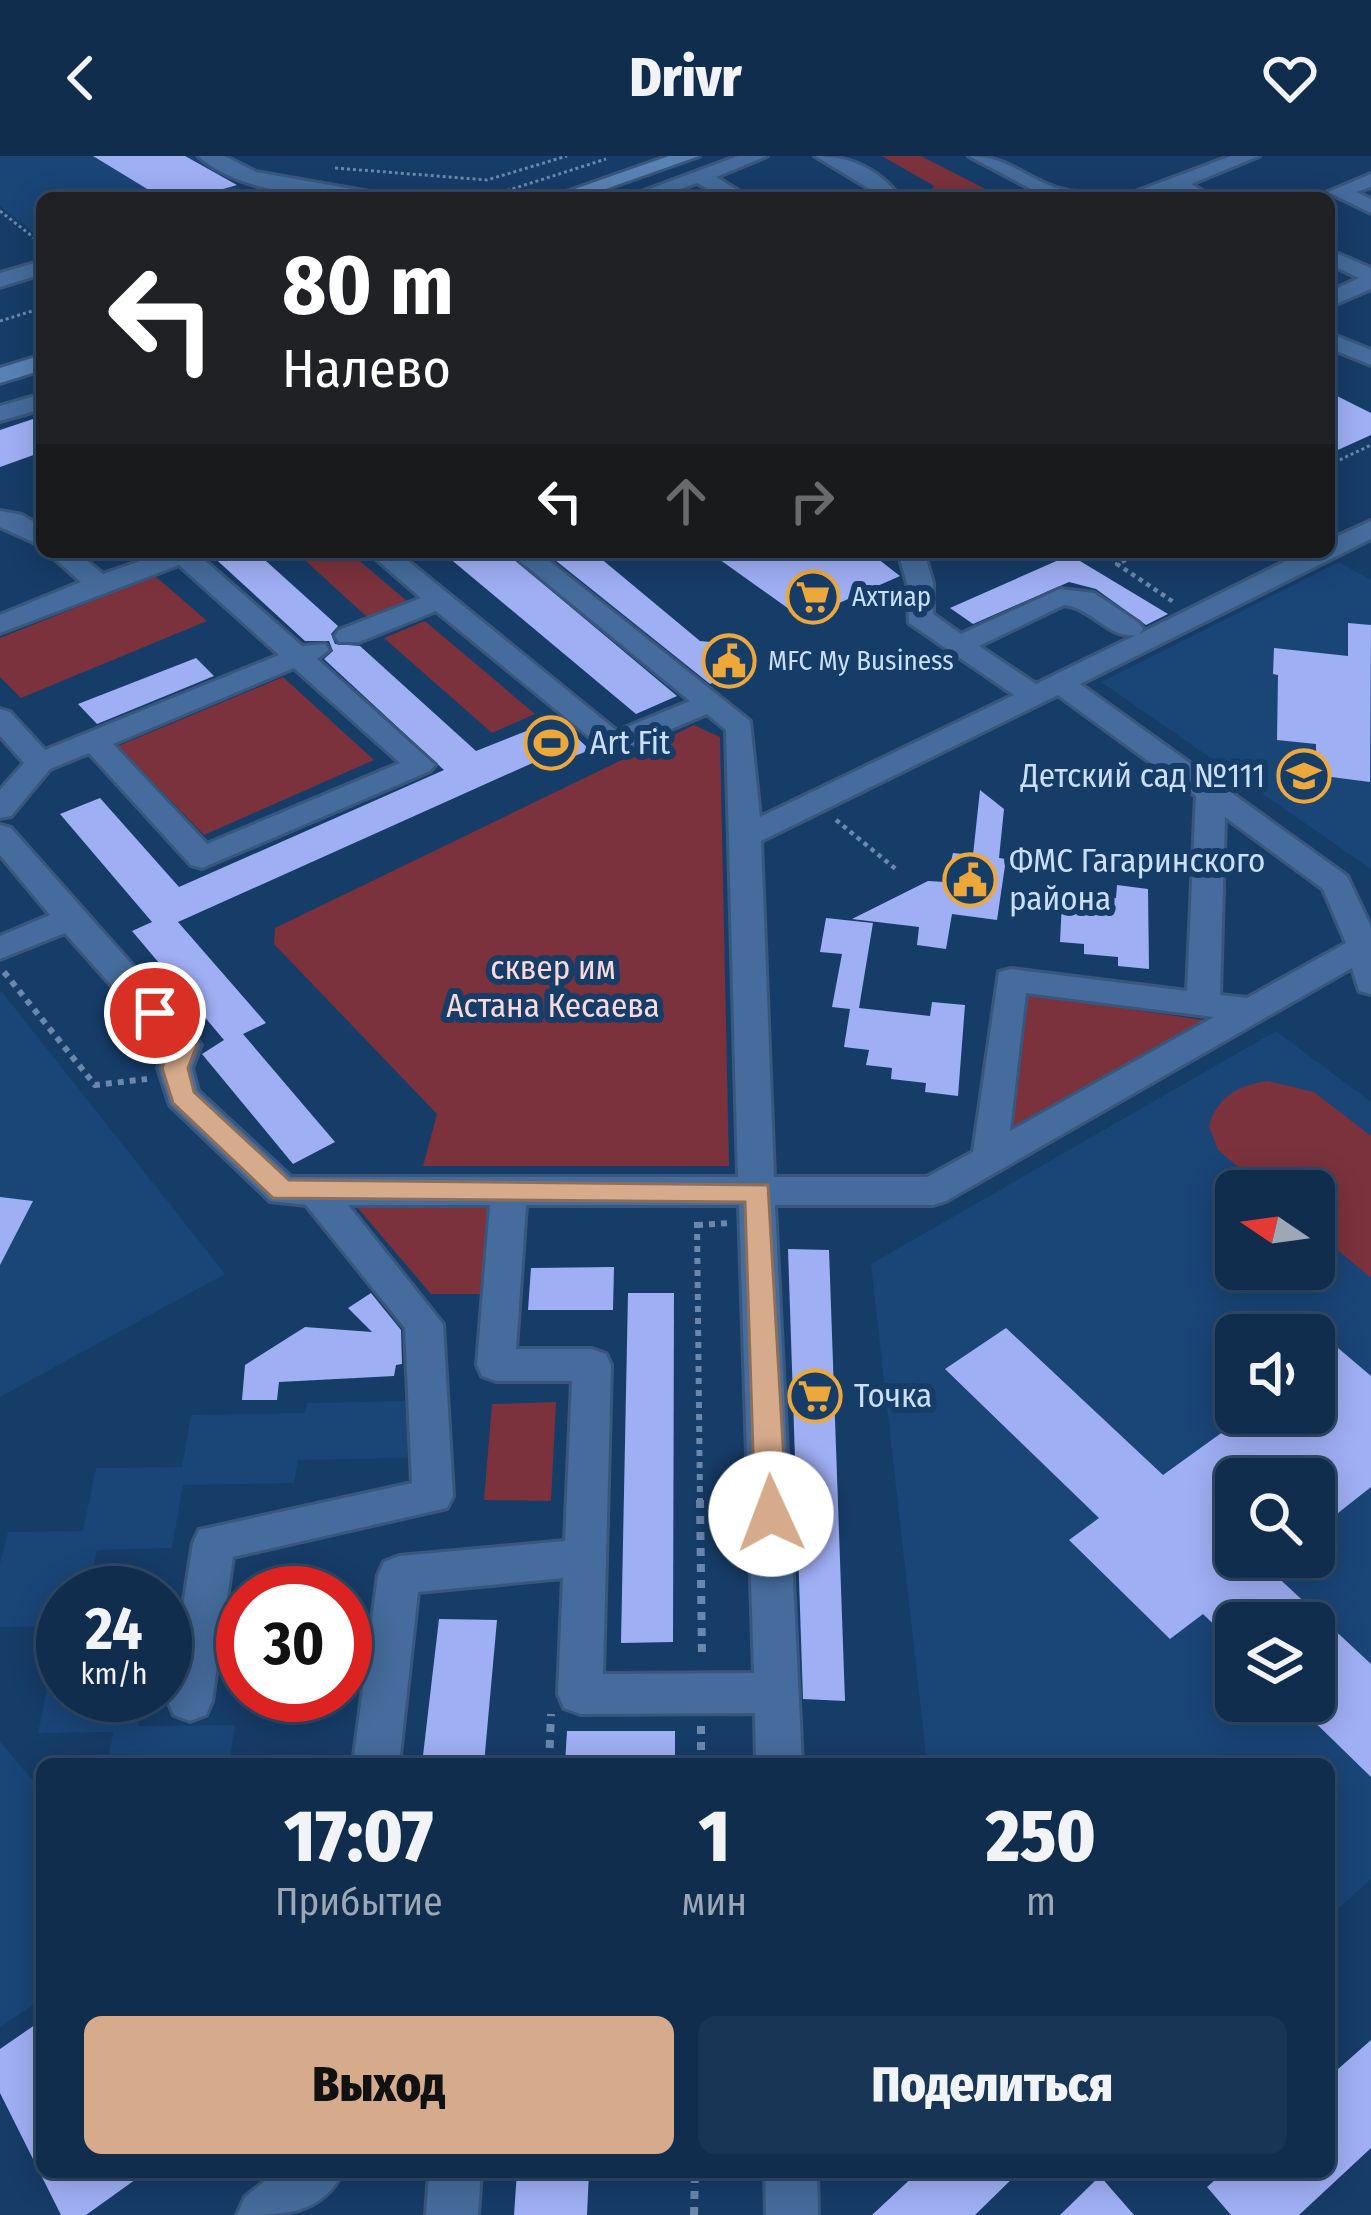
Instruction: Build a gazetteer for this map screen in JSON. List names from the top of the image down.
{
  "parks": ["сквер им Астана Кесаева"],
  "places": {
    "supermarket": ["Ахтиар", "Точка"],
    "public building": ["MFC My Business", "ФМС Гагаринского района"],
    "sports": ["Art Fit"],
    "school or university": ["Детский сад №111"]
  },
  "north": "left",
  "page": {
    "header": "Drivr",
    "turn": ["80 m", "Налево"],
    "speed": "24 km/h",
    "limit": "30",
    "eta": [
      "17:07",
      "Прибытие",
      "1",
      "мин",
      "250",
      "m"
    ],
    "buttons": ["Выход", "Поделиться"]
  }
}
